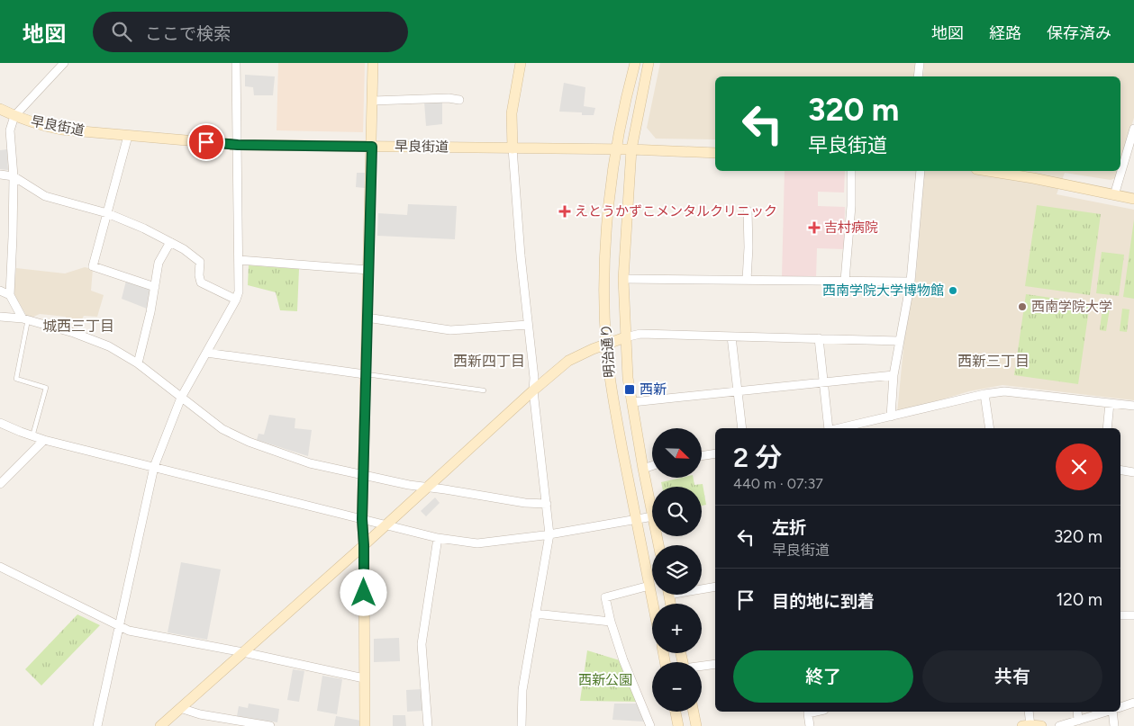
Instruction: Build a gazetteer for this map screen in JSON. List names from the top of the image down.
{
  "streets": {
    "street": ["早良街道", "明治通り"]
  },
  "crossings": [
    ["早良街道", "明治通り"]
  ],
  "districts": ["城西三丁目", "西新四丁目", "西新三丁目"],
  "parks": ["西新公園"],
  "places": {
    "health": ["えとうかずこメンタルクリニック", "吉村病院"],
    "other": ["西南学院大学博物館", "西南学院大学"],
    "transit": ["西新"]
  },
  "north": "bottom right",
  "page": {
    "header": "地図",
    "search": "ここで検索",
    "nav": ["地図", "経路", "保存済み"],
    "turn": ["320 m", "早良街道"],
    "map_buttons": ["+", "−"],
    "heading": ["2 分", "440 m · 07:37"],
    "list": [
      {
        "name": "左折",
        "note": "早良街道",
        "value": "320 m"
      },
      {
        "name": "目的地に到着",
        "value": "120 m"
      }
    ],
    "buttons": ["終了", "共有"]
  }
}
